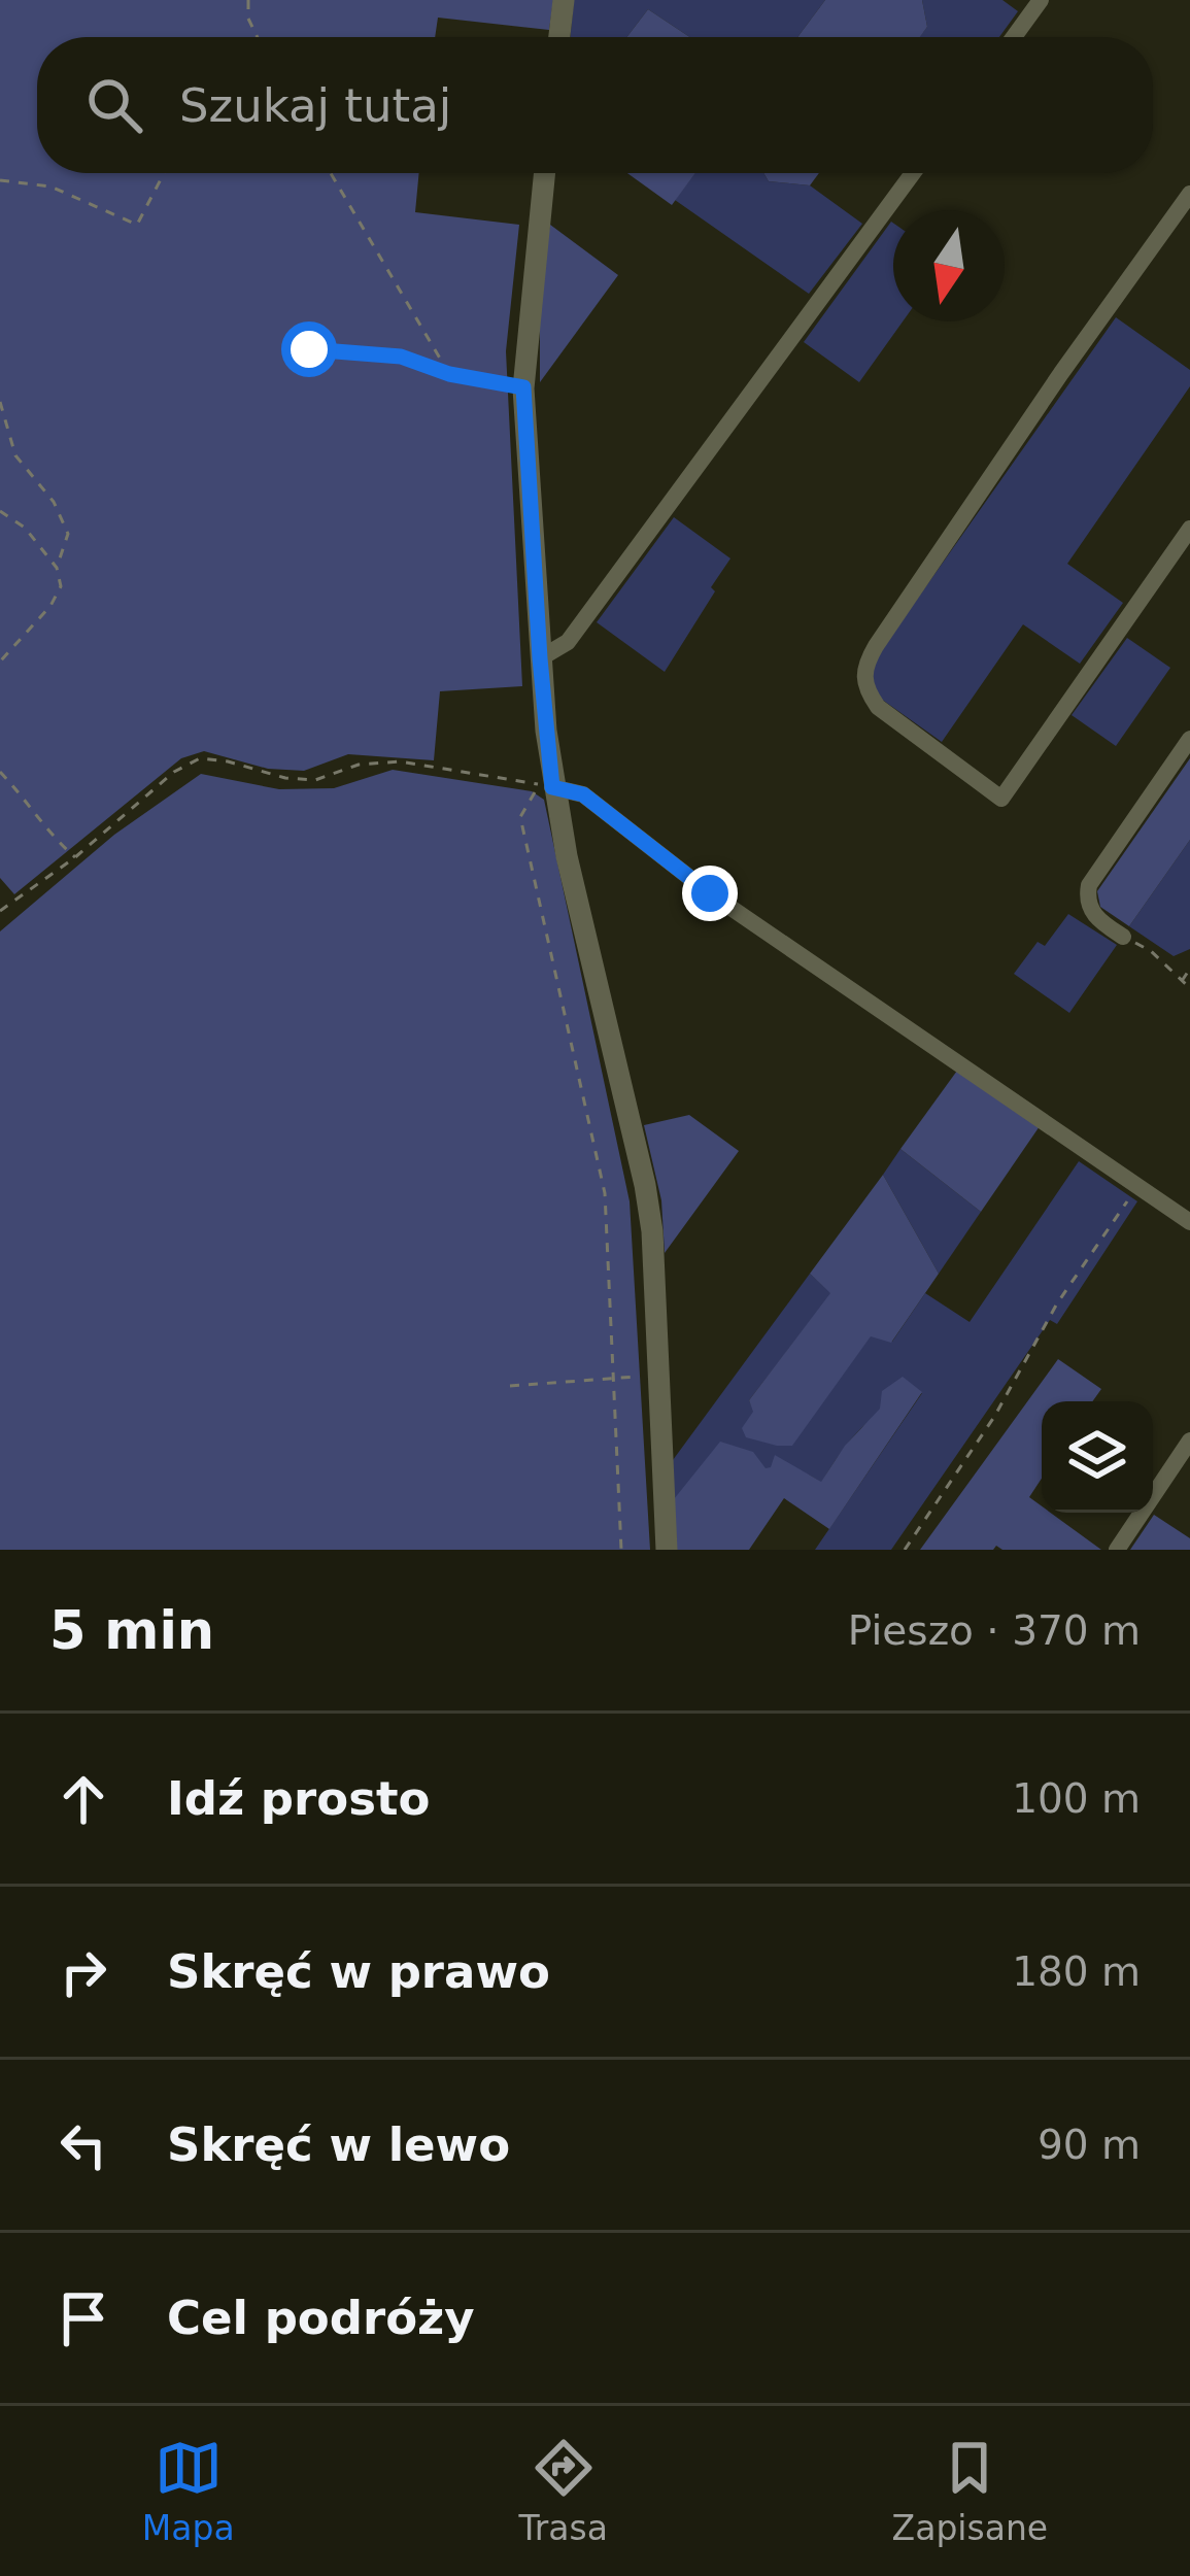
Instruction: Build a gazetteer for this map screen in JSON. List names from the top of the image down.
{
  "north": "bottom",
  "page": {
    "search": "Szukaj tutaj",
    "heading": ["5 min", "Pieszo · 370 m"],
    "list": [
      ["Idź prosto", "100 m"],
      ["Skręć w prawo", "180 m"],
      ["Skręć w lewo", "90 m"],
      "Cel podróży"
    ],
    "nav": ["Mapa", "Trasa", "Zapisane"]
  }
}
